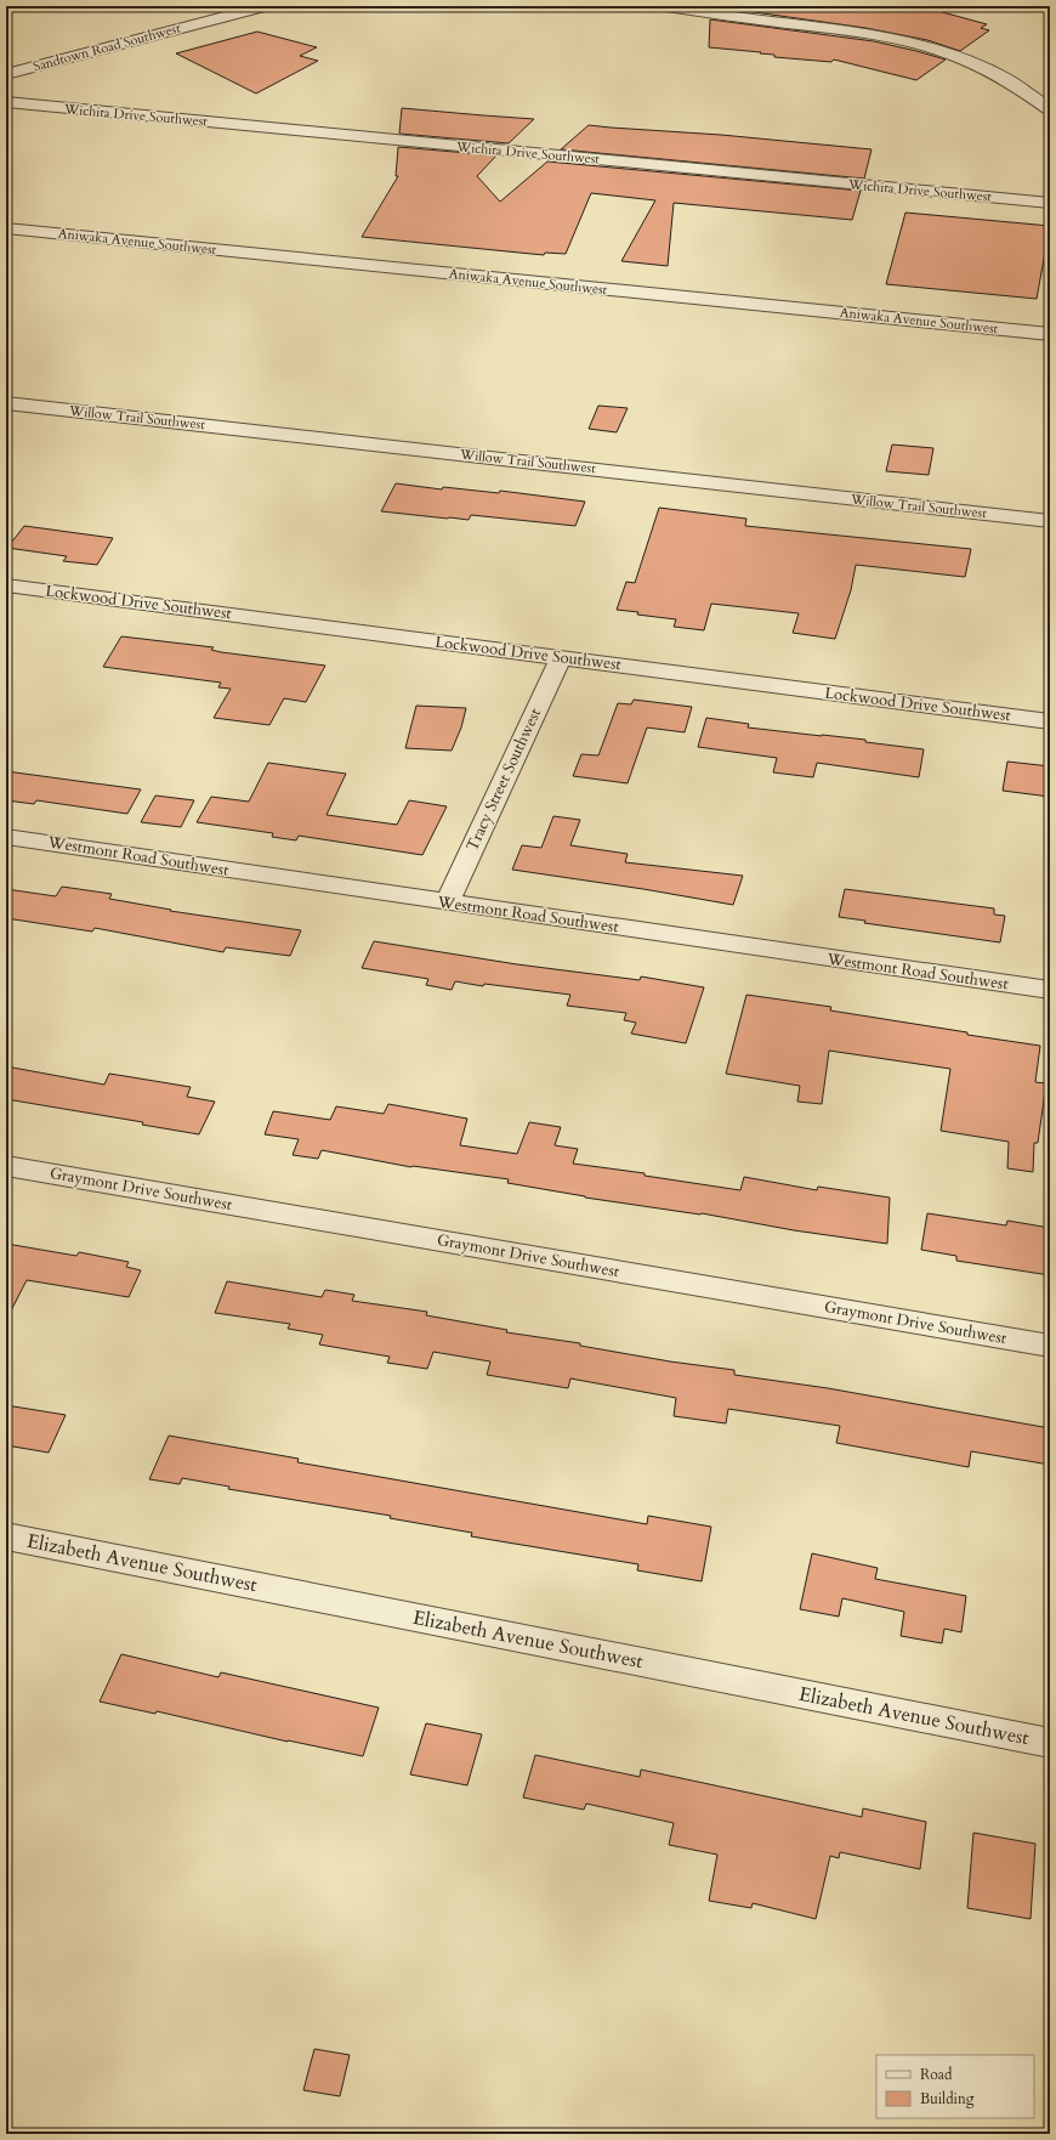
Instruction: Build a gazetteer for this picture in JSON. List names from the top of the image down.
{
  "streets": {
    "street": [
      "Sandtown Road Southwest",
      "Wichita Drive Southwest",
      "Aniwaka Avenue Southwest",
      "Willow Trail Southwest",
      "Lockwood Drive Southwest",
      "Tracy Street Southwest",
      "Westmont Road Southwest",
      "Graymont Drive Southwest",
      "Elizabeth Avenue Southwest"
    ]
  },
  "crossings": [
    ["Lockwood Drive Southwest", "Tracy Street Southwest"],
    ["Tracy Street Southwest", "Westmont Road Southwest"]
  ],
  "legend": ["Road", "Building"]
}
